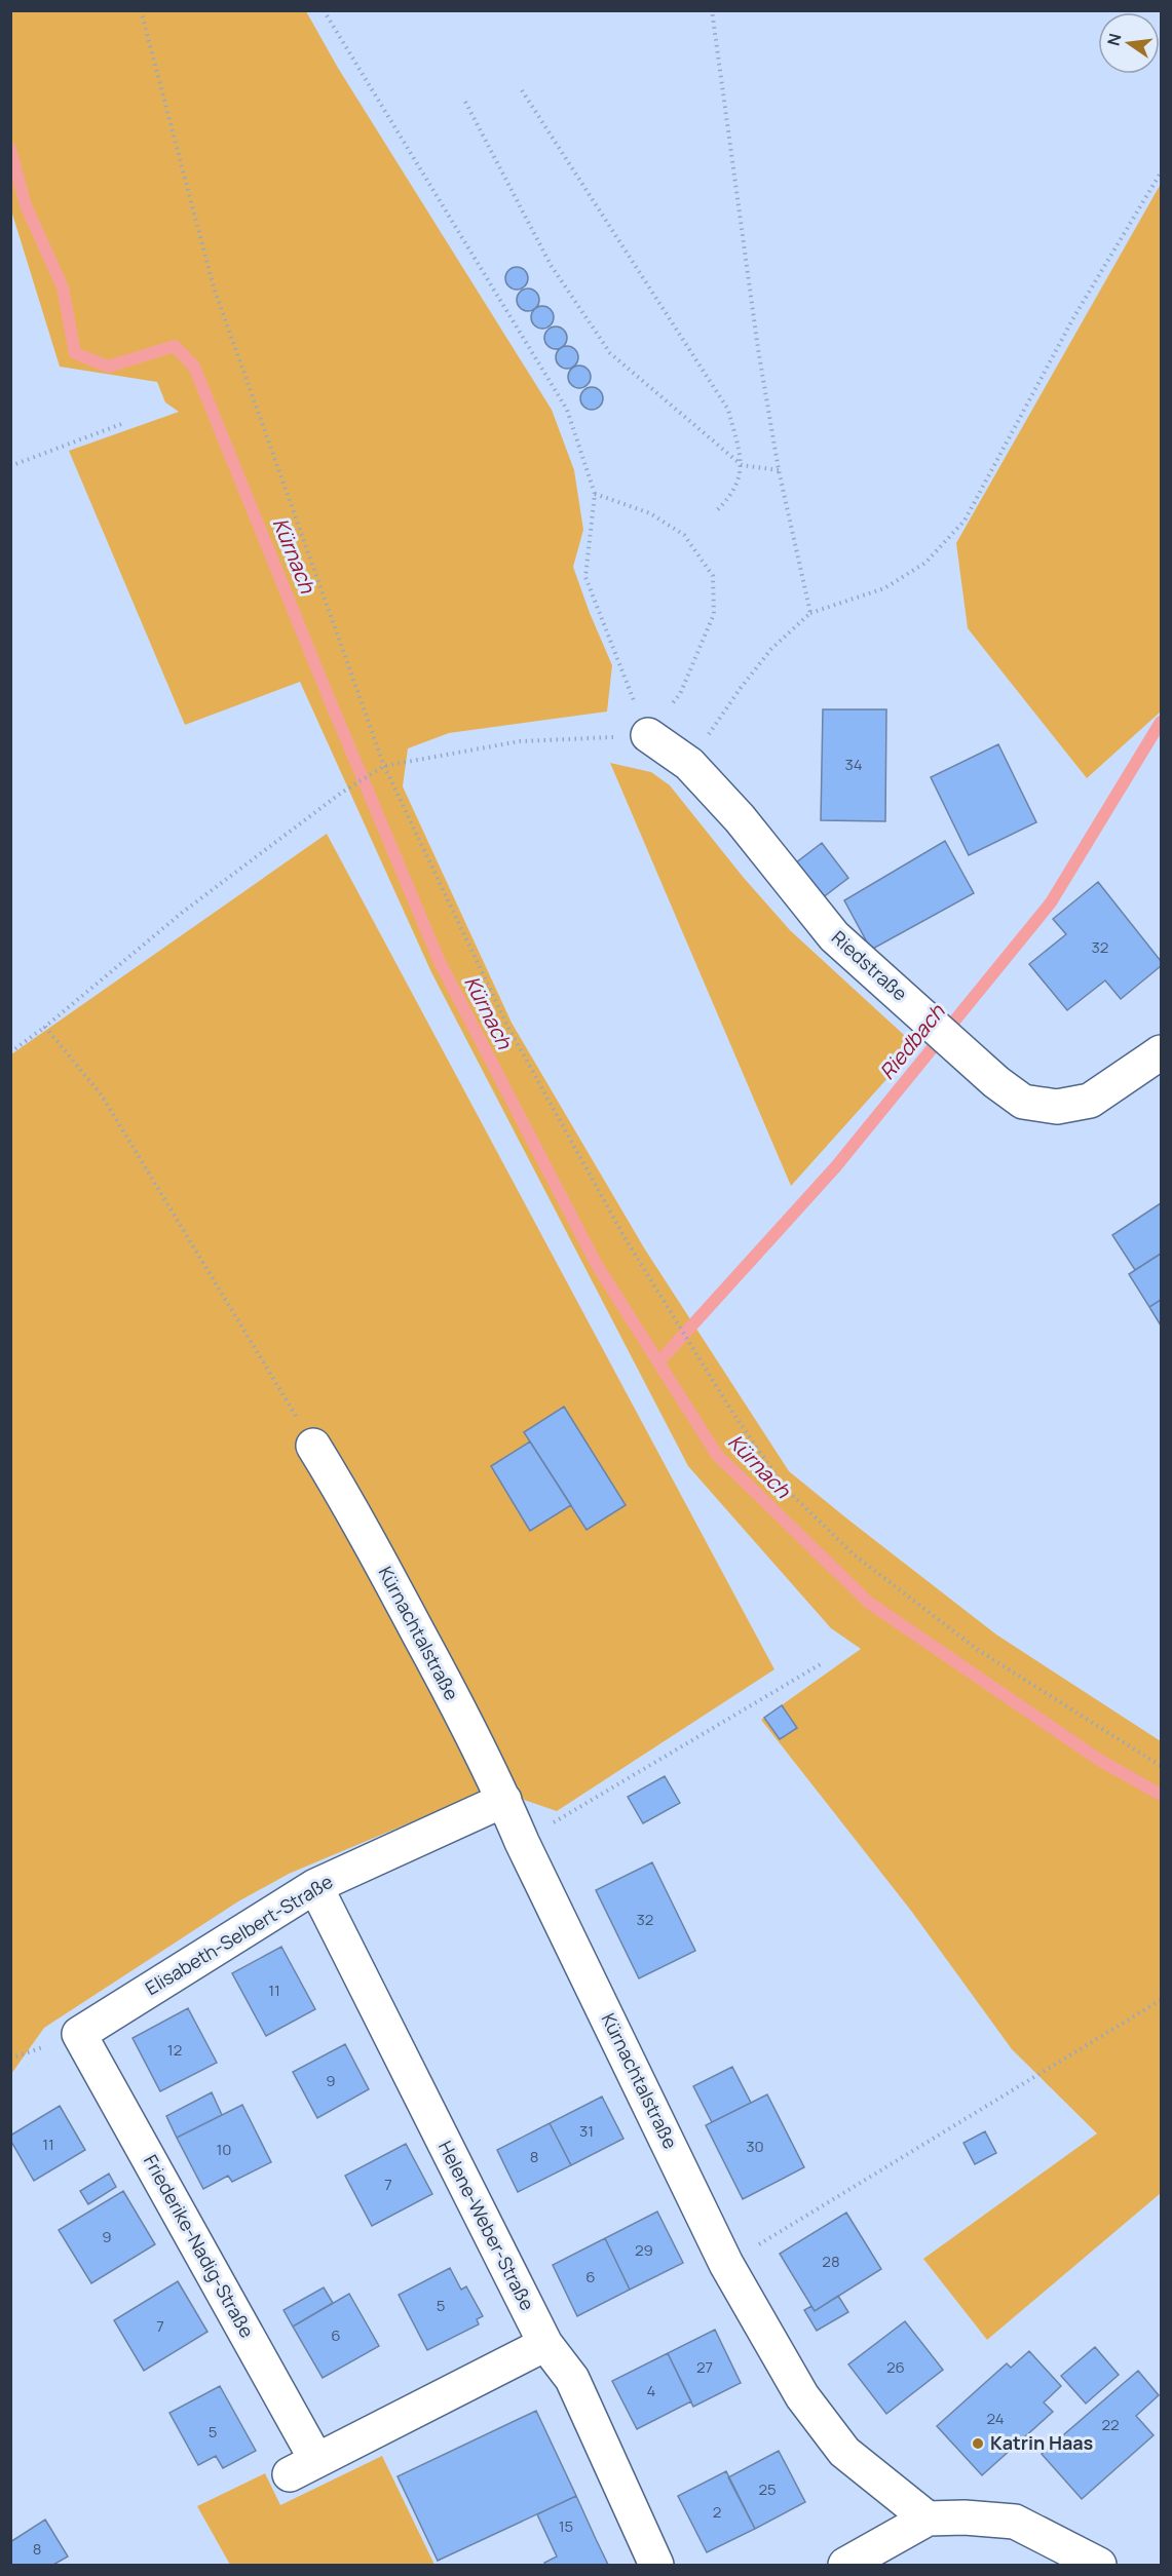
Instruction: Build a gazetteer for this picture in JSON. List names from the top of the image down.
{
  "streets": {
    "street": [
      "Riedstraße",
      "Kürnachtalstraße",
      "Elisabeth-Selbert-Straße",
      "Helene-Weber-Straße",
      "Friederike-Nadig-Straße"
    ]
  },
  "crossings": [
    ["Kürnachtalstraße", "Elisabeth-Selbert-Straße"],
    ["Elisabeth-Selbert-Straße", "Helene-Weber-Straße"],
    ["Elisabeth-Selbert-Straße", "Friederike-Nadig-Straße"],
    ["Helene-Weber-Straße", "Friederike-Nadig-Straße"]
  ],
  "water": ["Kürnach", "Riedbach"],
  "places": ["Katrin Haas"],
  "house_numbers": [
    "34",
    "32",
    "32",
    "11",
    "12",
    "9",
    "31",
    "11",
    "30",
    "10",
    "8",
    "7",
    "9",
    "29",
    "28",
    "6",
    "5",
    "7",
    "6",
    "27",
    "26",
    "4",
    "24",
    "22",
    "5",
    "25",
    "2",
    "15",
    "8"
  ],
  "north": "left"
}
